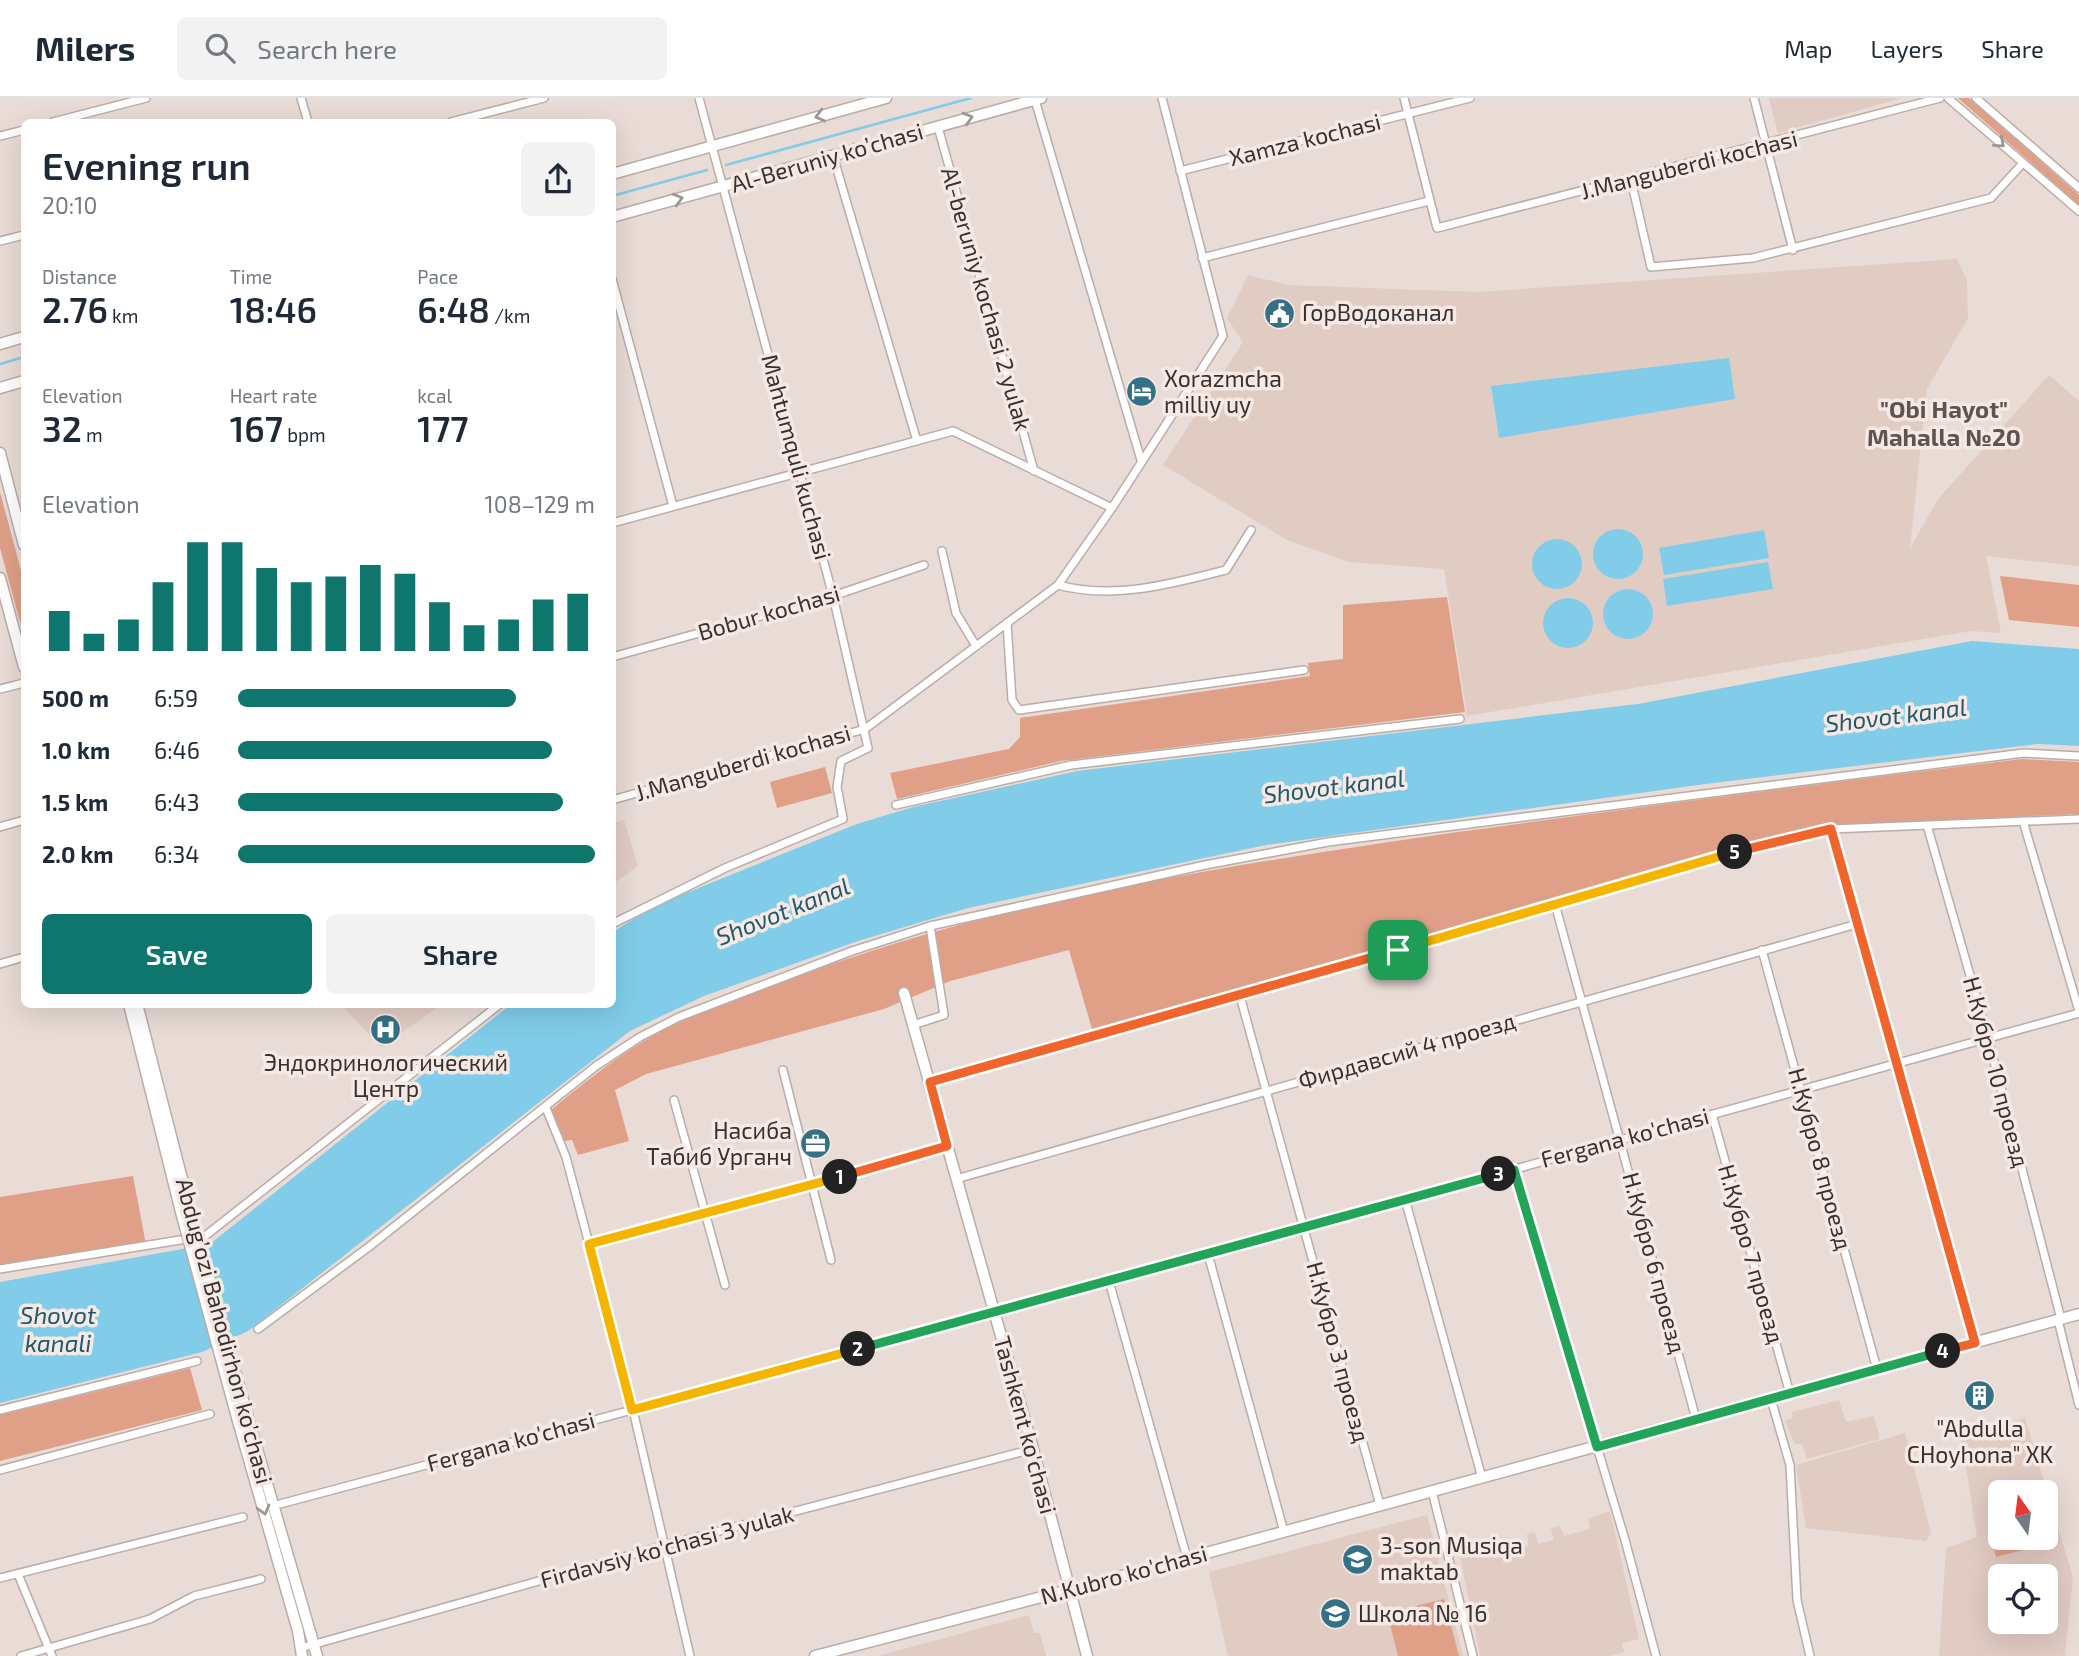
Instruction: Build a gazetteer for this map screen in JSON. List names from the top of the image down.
{
  "streets": {
    "main road": [
      "Al-Beruniy ko’chasi",
      "Abdug’ozi Bahodirhon ko’chasi",
      "Tashkent ko'chasi",
      "N.Kubro ko'chasi"
    ],
    "street": [
      "Xamza kochasi",
      "J.Manguberdi kochasi",
      "Al-beruniy kochasi 2 yulak",
      "Mahtumquli kuchasi",
      "Bobur kochasi",
      "Фирдавсий 4 проезд",
      "Н.Кубро 10 проезд",
      "Fergana ko'chasi",
      "Н.Кубро 8 проезд",
      "Н.Кубро 7 проезд",
      "Н.Кубро 6 проезд",
      "Н.Кубро 3 проезд",
      "Firdavsiy ko'chasi 3 yulak"
    ]
  },
  "crossings": [
    ["Al-Beruniy ko’chasi", "Al-beruniy kochasi 2 yulak"],
    ["Al-Beruniy ko’chasi", "Mahtumquli kuchasi"],
    ["J.Manguberdi kochasi", "Mahtumquli kuchasi"],
    ["Mahtumquli kuchasi", "Bobur kochasi"],
    ["Фирдавсий 4 проезд", "Н.Кубро 8 проезд"],
    ["Фирдавсий 4 проезд", "Н.Кубро 6 проезд"],
    ["Фирдавсий 4 проезд", "Н.Кубро 3 проезд"],
    ["Фирдавсий 4 проезд", "Tashkent ko'chasi"],
    ["Н.Кубро 10 проезд", "Fergana ko'chasi"],
    ["Н.Кубро 10 проезд", "N.Kubro ko'chasi"],
    ["Fergana ko'chasi", "Н.Кубро 8 проезд"],
    ["Fergana ko'chasi", "Н.Кубро 7 проезд"],
    ["Fergana ko'chasi", "Н.Кубро 6 проезд"],
    ["Fergana ko'chasi", "Н.Кубро 3 проезд"],
    ["Fergana ko'chasi", "Tashkent ko'chasi"],
    ["Н.Кубро 8 проезд", "N.Kubro ko'chasi"],
    ["Н.Кубро 7 проезд", "N.Kubro ko'chasi"],
    ["Н.Кубро 6 проезд", "N.Kubro ko'chasi"],
    ["Abdug’ozi Bahodirhon ko’chasi", "Firdavsiy ko'chasi 3 yulak"],
    ["Н.Кубро 3 проезд", "N.Kubro ko'chasi"],
    ["Tashkent ko'chasi", "Firdavsiy ko'chasi 3 yulak"],
    ["Tashkent ko'chasi", "N.Kubro ko'chasi"]
  ],
  "districts": ["\"Obi Hayot\" Mahalla №20"],
  "water": ["Shovot kanal", "Shovot kanali"],
  "places": {
    "public building": ["ГорВодоканал"],
    "hotel": ["Xorazmcha milliy uy"],
    "hospital": ["Эндокринологический Центр"],
    "office": ["Насиба Табиб Урганч"],
    "building": ["\"Abdulla CHoyhona\" XK"],
    "school or university": ["3-son Musiqa maktab", "Школа № 16"]
  },
  "north": "top",
  "page": {
    "header": "Milers",
    "search": "Search here",
    "nav": ["Map", "Layers", "Share"],
    "heading": ["Evening run", "20:10"],
    "stats": [
      ["Distance", "2.76 km"],
      ["Time", "18:46"],
      ["Pace", "6:48 /km"],
      ["Elevation", "32 m"],
      ["Heart rate", "167 bpm"],
      ["kcal", "177"]
    ],
    "chart": ["Elevation", "108–129 m"],
    "list": [
      {
        "name": "500 m",
        "note": "6:59"
      },
      {
        "name": "1.0 km",
        "note": "6:46"
      },
      {
        "name": "1.5 km",
        "note": "6:43"
      },
      {
        "name": "2.0 km",
        "note": "6:34"
      }
    ],
    "pins": [
      "5",
      "3",
      "1",
      "2",
      "4"
    ],
    "buttons": ["Save", "Share"]
  }
}
